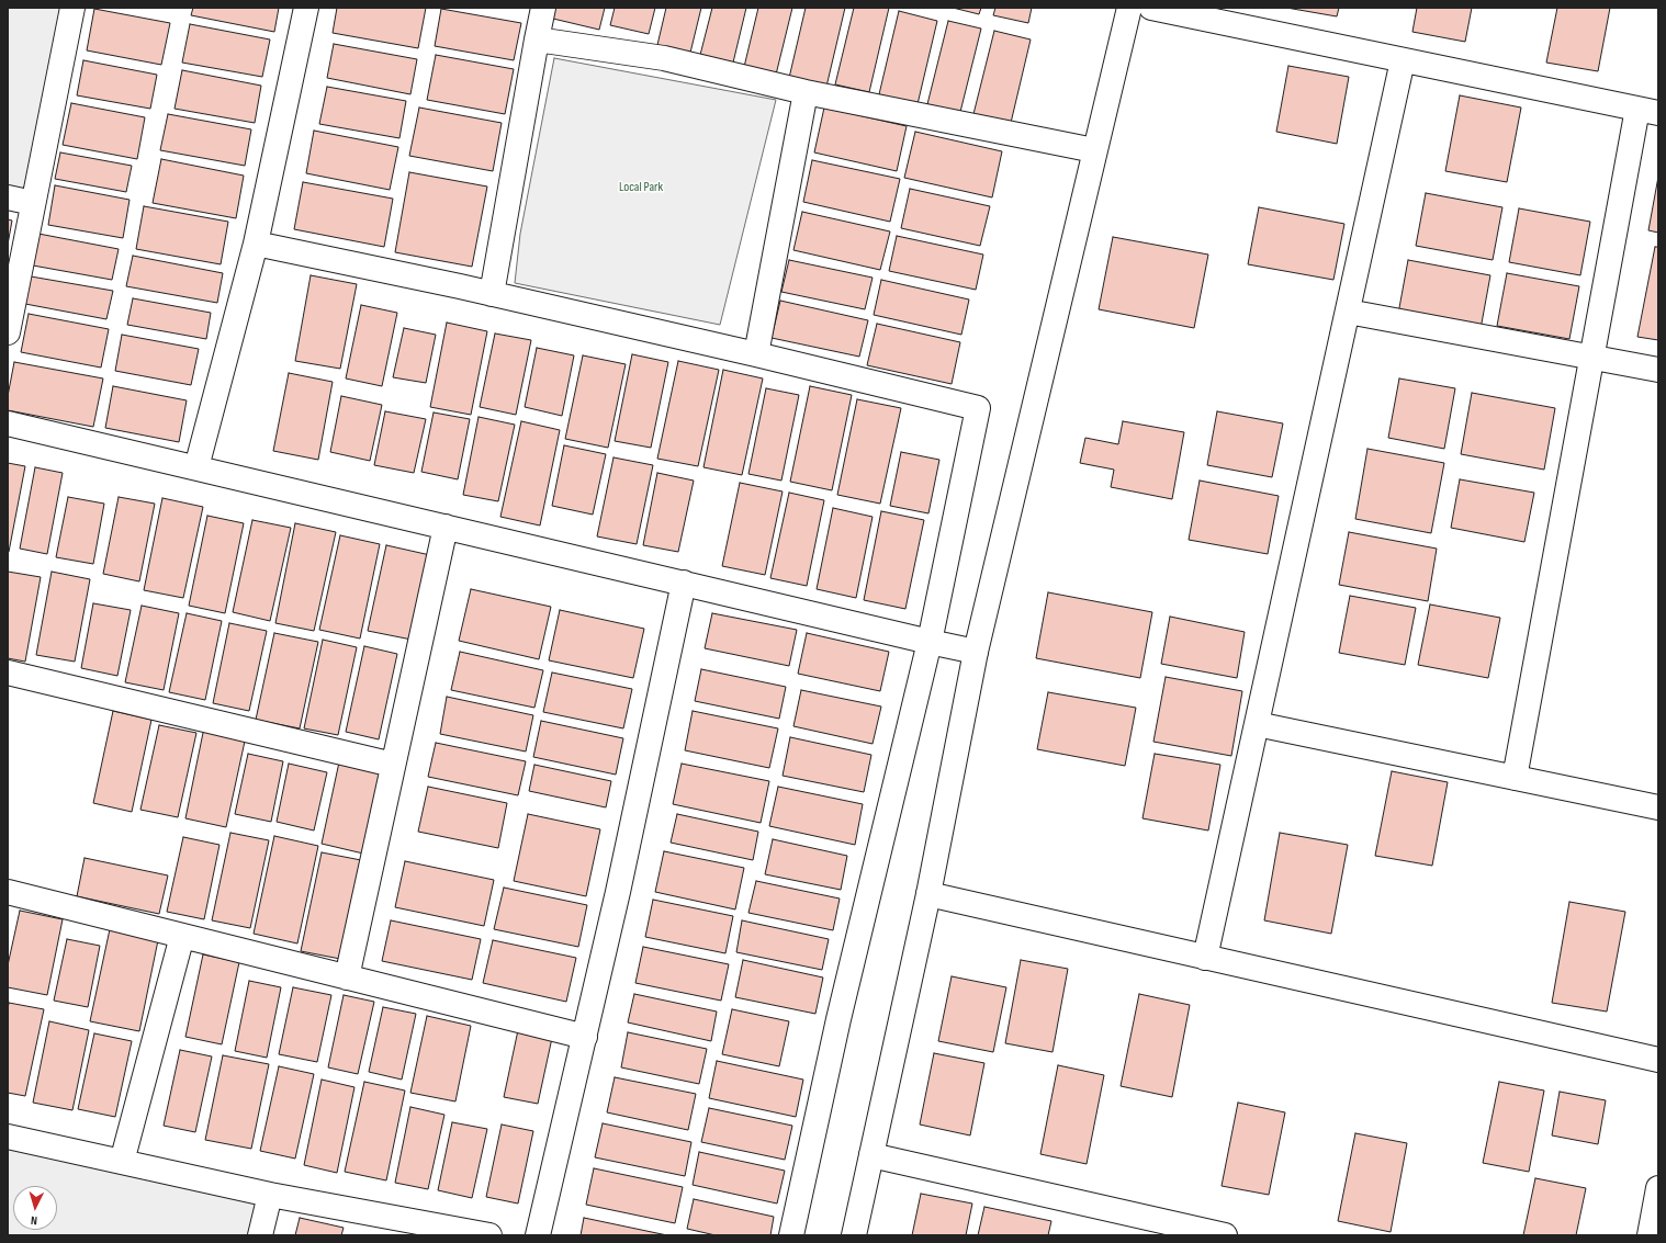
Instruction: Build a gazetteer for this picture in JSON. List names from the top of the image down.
{
  "parks": ["Local Park"],
  "north": "bottom"
}
